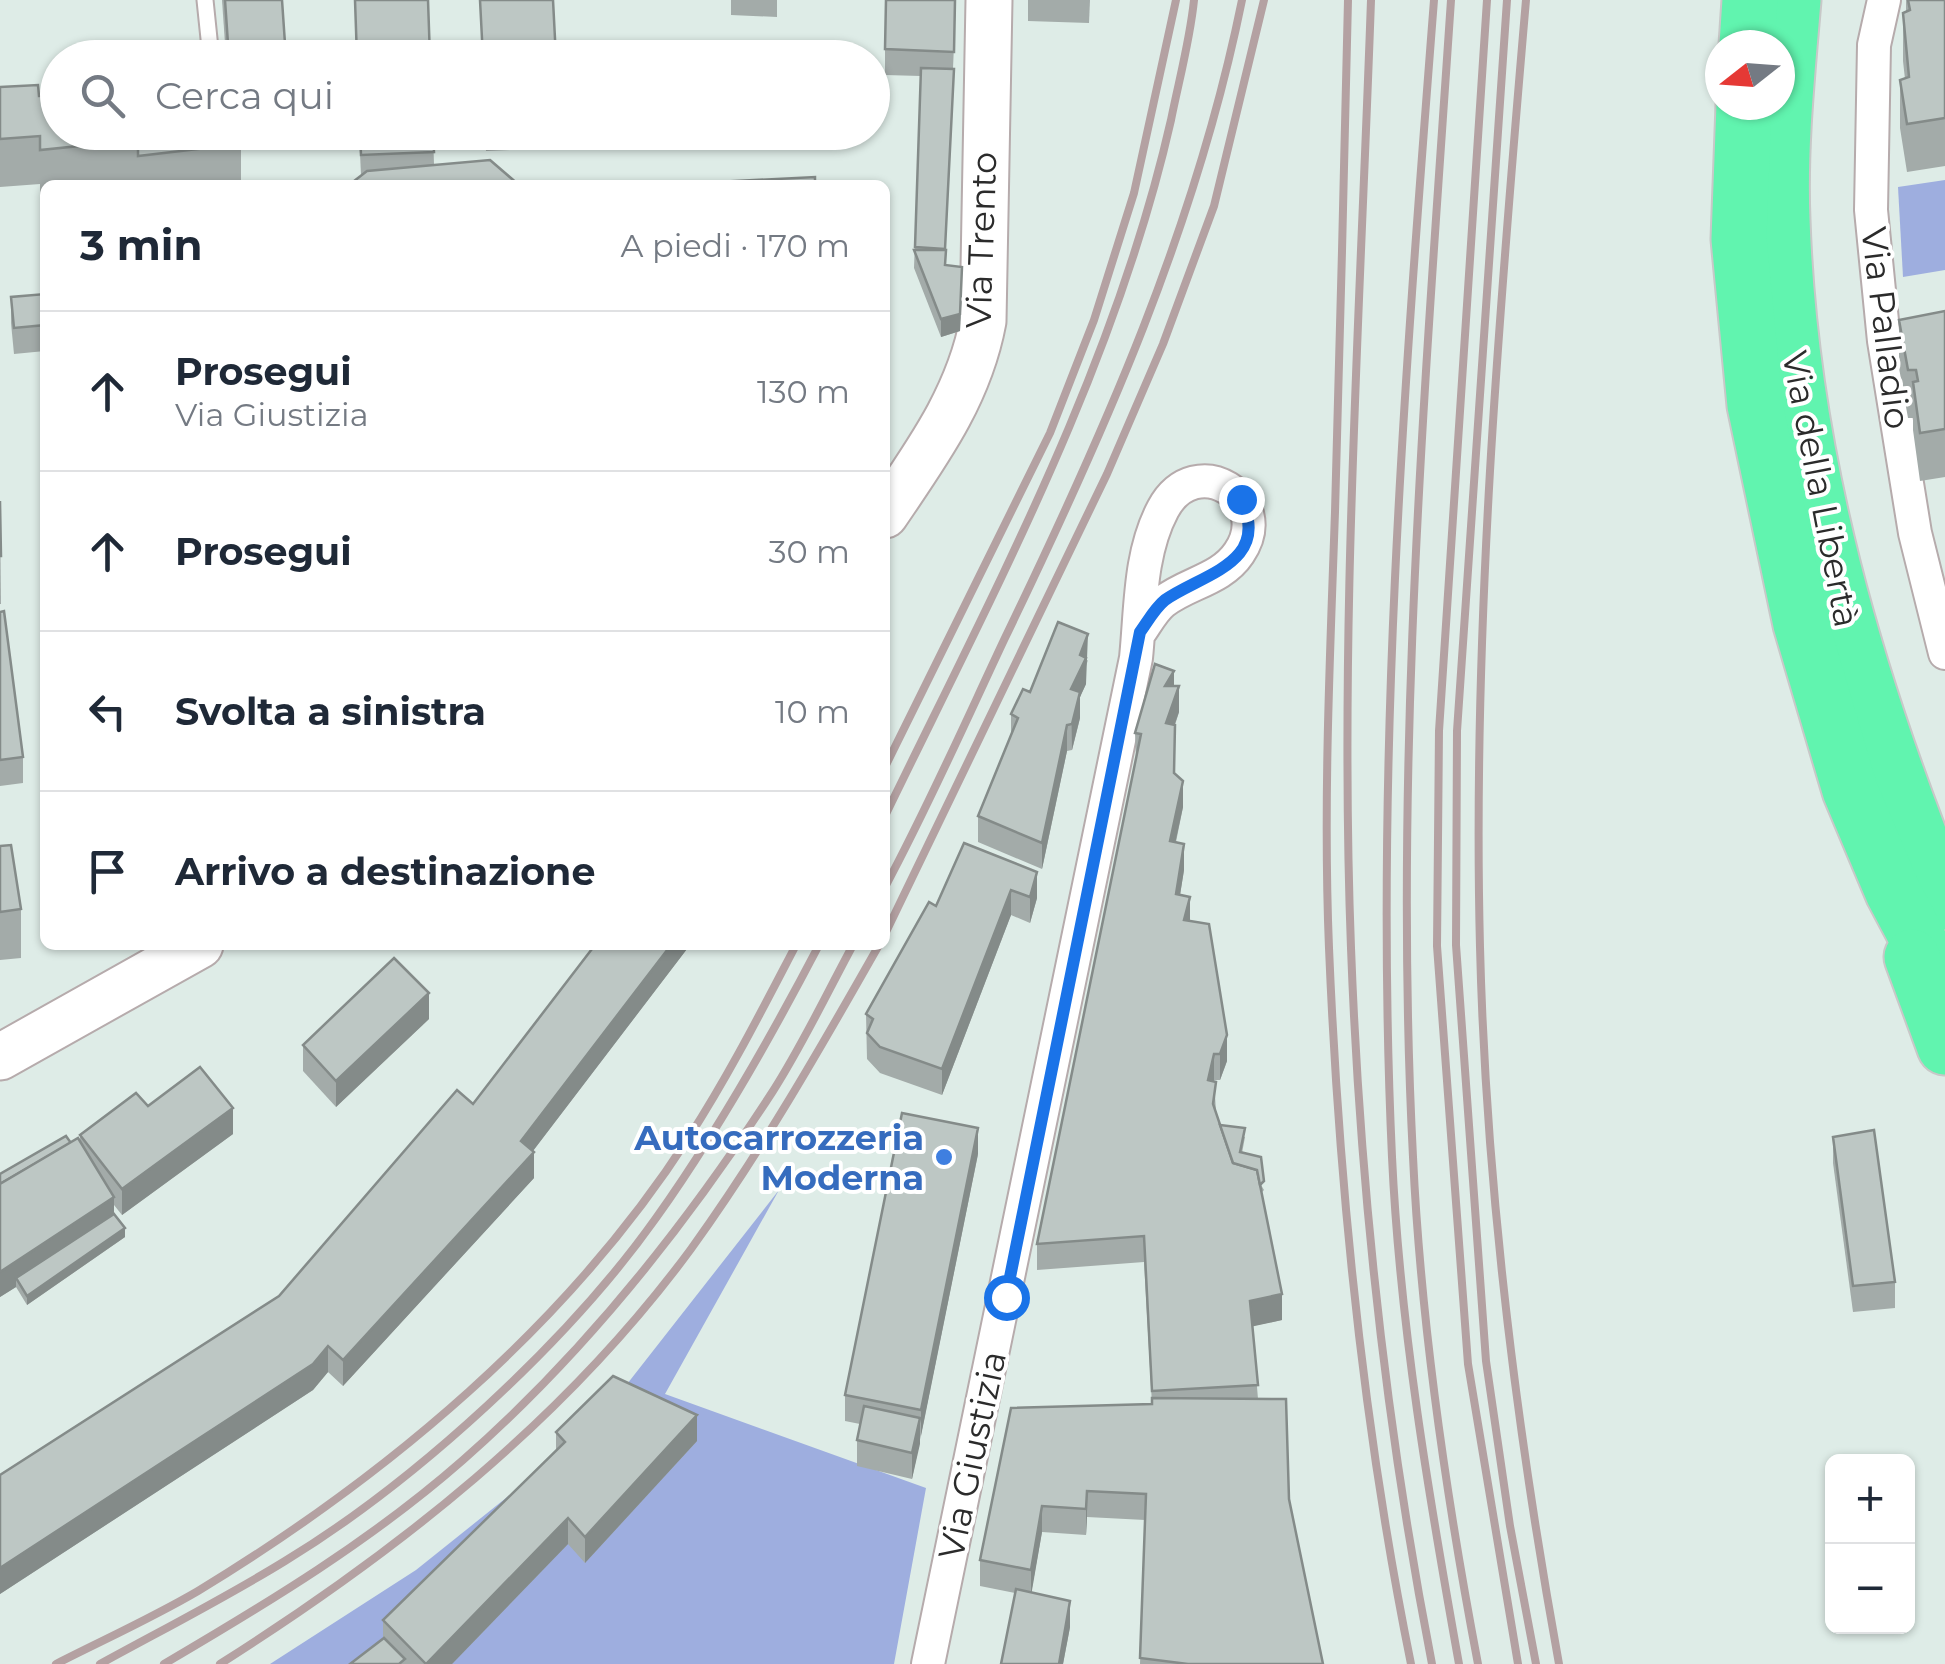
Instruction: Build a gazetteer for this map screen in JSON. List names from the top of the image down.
{
  "streets": {
    "highway": ["Via della Libertà"],
    "street": ["Via Trento", "Via Palladio", "Via Giustizia"]
  },
  "places": ["Autocarrozzeria Moderna"],
  "north": "left",
  "page": {
    "search": "Cerca qui",
    "heading": ["3 min", "A piedi · 170 m"],
    "list": [
      ["Prosegui", "Via Giustizia", "130 m"],
      ["Prosegui", "30 m"],
      ["Svolta a sinistra", "10 m"],
      "Arrivo a destinazione"
    ],
    "map_buttons": ["+", "−"]
  }
}
